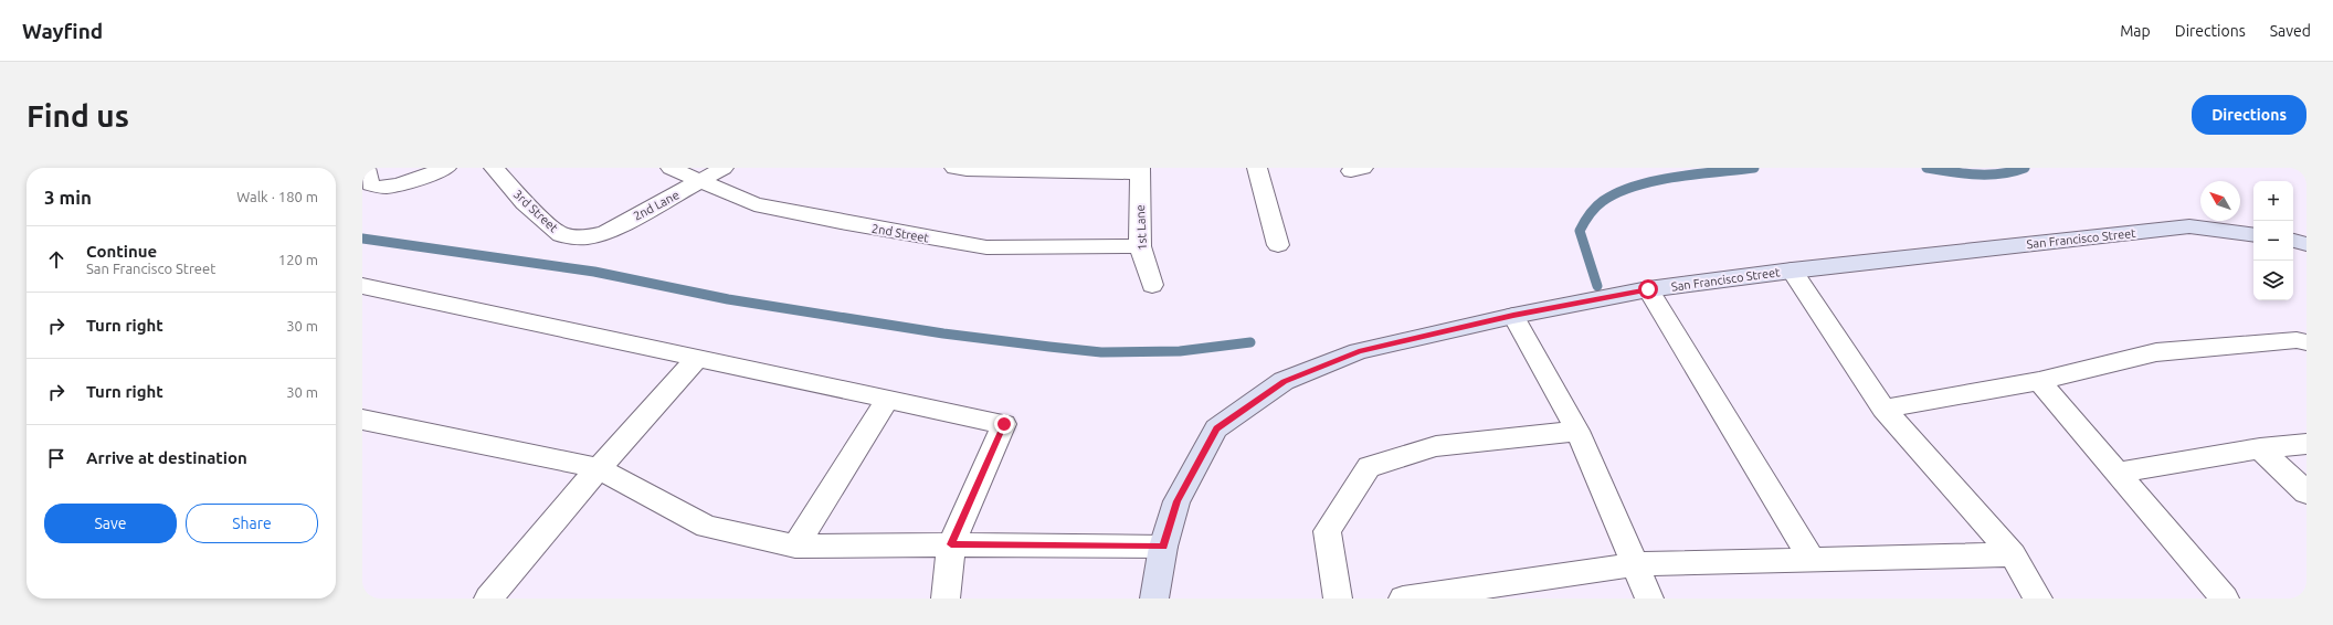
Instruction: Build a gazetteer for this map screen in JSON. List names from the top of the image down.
{
  "streets": {
    "street": [
      "2nd Lane",
      "3rd Street",
      "1st Lane",
      "2nd Street",
      "San Francisco Street"
    ]
  },
  "crossings": [
    ["2nd Lane", "3rd Street"],
    ["2nd Lane", "2nd Street"],
    ["1st Lane", "2nd Street"]
  ],
  "north": "top left",
  "page": {
    "header": "Wayfind",
    "nav": ["Map", "Directions", "Saved"],
    "buttons": [
      "Directions",
      ["Save", "Share"]
    ],
    "title": "Find us",
    "heading": ["3 min", "Walk · 180 m"],
    "map_buttons": ["+", "−"],
    "list": [
      ["Continue", "San Francisco Street", "120 m"],
      ["Turn right", "30 m"],
      ["Turn right", "30 m"],
      "Arrive at destination"
    ]
  }
}
